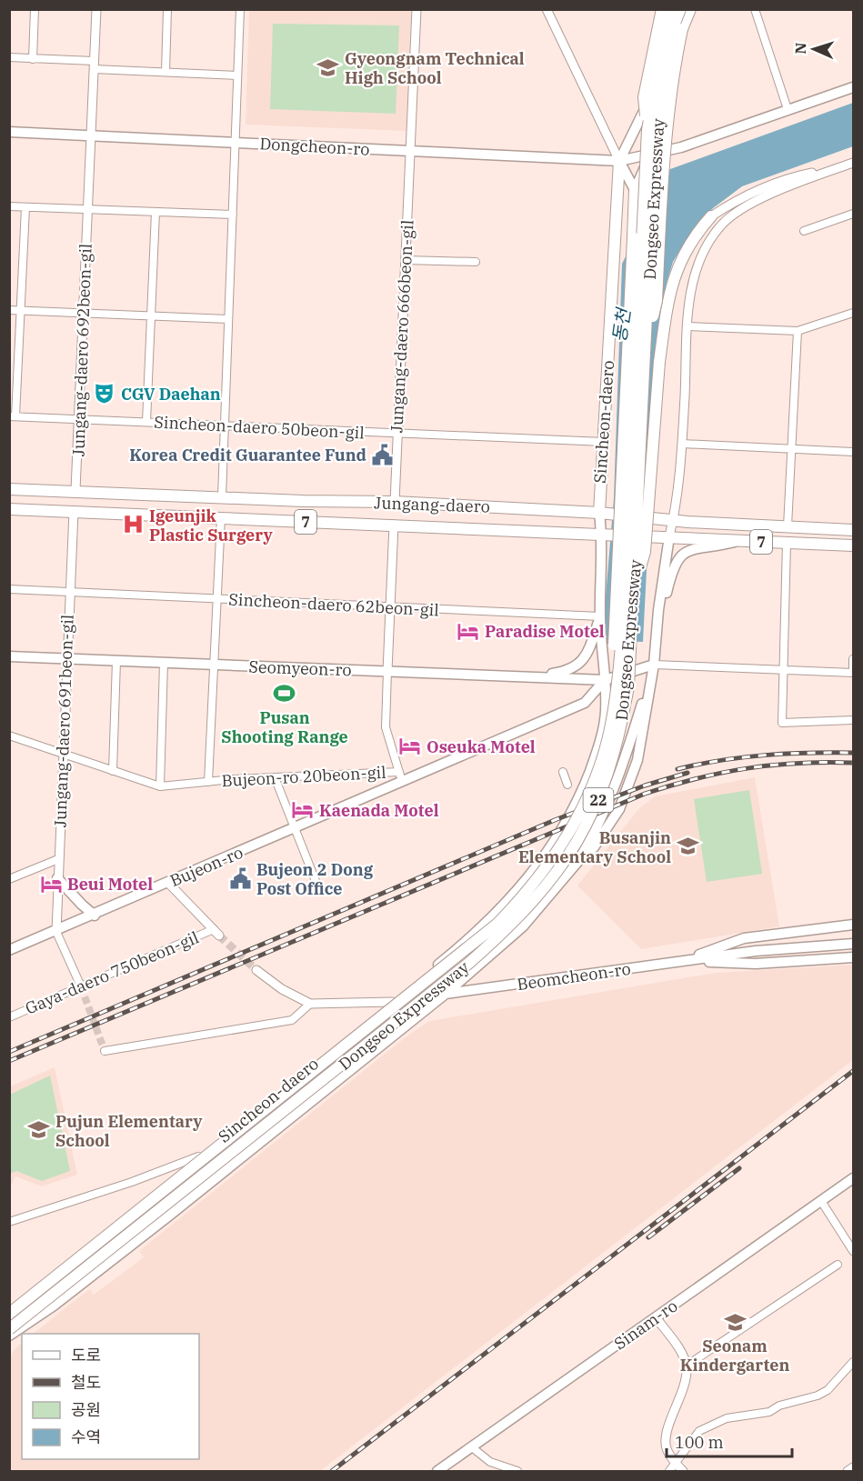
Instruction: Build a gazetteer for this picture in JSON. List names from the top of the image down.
{
  "streets": {
    "main road": [
      "Dongcheon-ro",
      "Dongseo Expressway",
      "Sincheon-daero",
      "Jungang-daero",
      "7",
      "Seomyeon-ro",
      "22",
      "Bujeon-ro",
      "Beomcheon-ro",
      "Sinam-ro"
    ],
    "street": [
      "Jungang-daero 666beon-gil",
      "Jungang-daero 692beon-gil",
      "Sincheon-daero 50beon-gil",
      "Sincheon-daero 62beon-gil",
      "Jungang-daero 691beon-gil",
      "Bujeon-ro 20beon-gil",
      "Gaya-daero 750beon-gil"
    ]
  },
  "crossings": [
    ["Dongcheon-ro", "Jungang-daero 666beon-gil"],
    ["Dongcheon-ro", "Jungang-daero 692beon-gil"],
    ["Dongcheon-ro", "Sincheon-daero"],
    ["Dongseo Expressway", "Sincheon-daero"],
    ["Jungang-daero 666beon-gil", "Sincheon-daero 50beon-gil"],
    ["Jungang-daero 666beon-gil", "Jungang-daero"],
    ["Jungang-daero 692beon-gil", "Sincheon-daero 50beon-gil"],
    ["Jungang-daero 692beon-gil", "Jungang-daero"],
    ["Sincheon-daero", "Sincheon-daero 50beon-gil"],
    ["Sincheon-daero", "Jungang-daero"],
    ["Sincheon-daero", "Sincheon-daero 62beon-gil"],
    ["Sincheon-daero", "Seomyeon-ro"],
    ["Sincheon-daero", "Bujeon-ro"],
    ["Sincheon-daero", "Beomcheon-ro"],
    ["Jungang-daero", "Jungang-daero 691beon-gil"],
    ["Sincheon-daero 62beon-gil", "Seomyeon-ro"],
    ["Sincheon-daero 62beon-gil", "Jungang-daero 691beon-gil"],
    ["Seomyeon-ro", "Jungang-daero 691beon-gil"],
    ["Seomyeon-ro", "Bujeon-ro 20beon-gil"],
    ["Seomyeon-ro", "Bujeon-ro"],
    ["Jungang-daero 691beon-gil", "Bujeon-ro 20beon-gil"],
    ["Jungang-daero 691beon-gil", "Bujeon-ro"],
    ["Bujeon-ro 20beon-gil", "Bujeon-ro"]
  ],
  "water": ["동천"],
  "places": {
    "school or university": [
      "Gyeongnam Technical High School",
      "Busanjin Elementary School",
      "Pujun Elementary School",
      "Seonam Kindergarten"
    ],
    "theatre": ["CGV Daehan"],
    "public building": ["Korea Credit Guarantee Fund", "Bujeon 2 Dong Post Office"],
    "hospital": ["Igeunjik Plastic Surgery"],
    "hotel": [
      "Paradise Motel",
      "Oseuka Motel",
      "Kaenada Motel",
      "Beui Motel"
    ],
    "sports": ["Pusan Shooting Range"]
  },
  "legend": [
    "도로",
    "철도",
    "공원",
    "수역"
  ],
  "scale_bar": "100 m",
  "north": "left"
}
